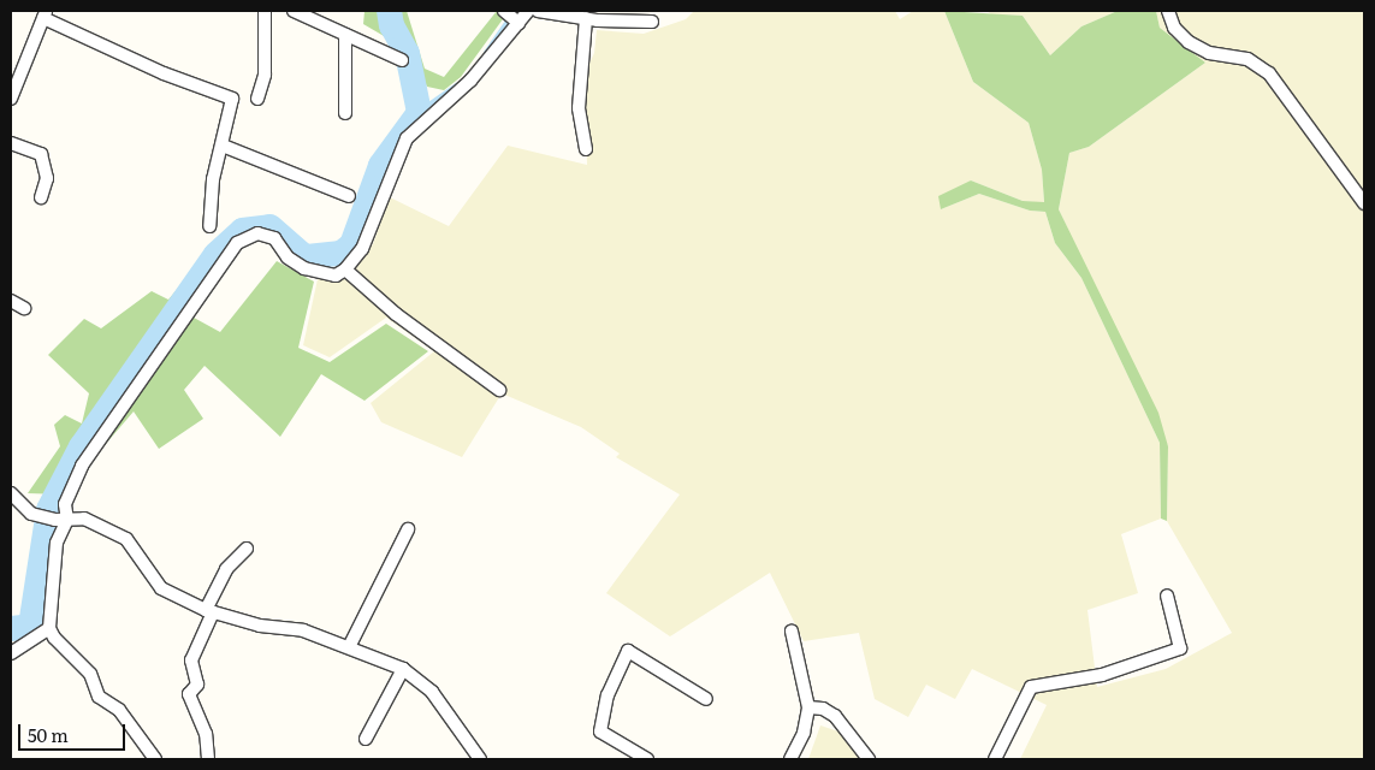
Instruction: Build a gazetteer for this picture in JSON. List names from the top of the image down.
{
  "scale_bar": "50 m"
}
